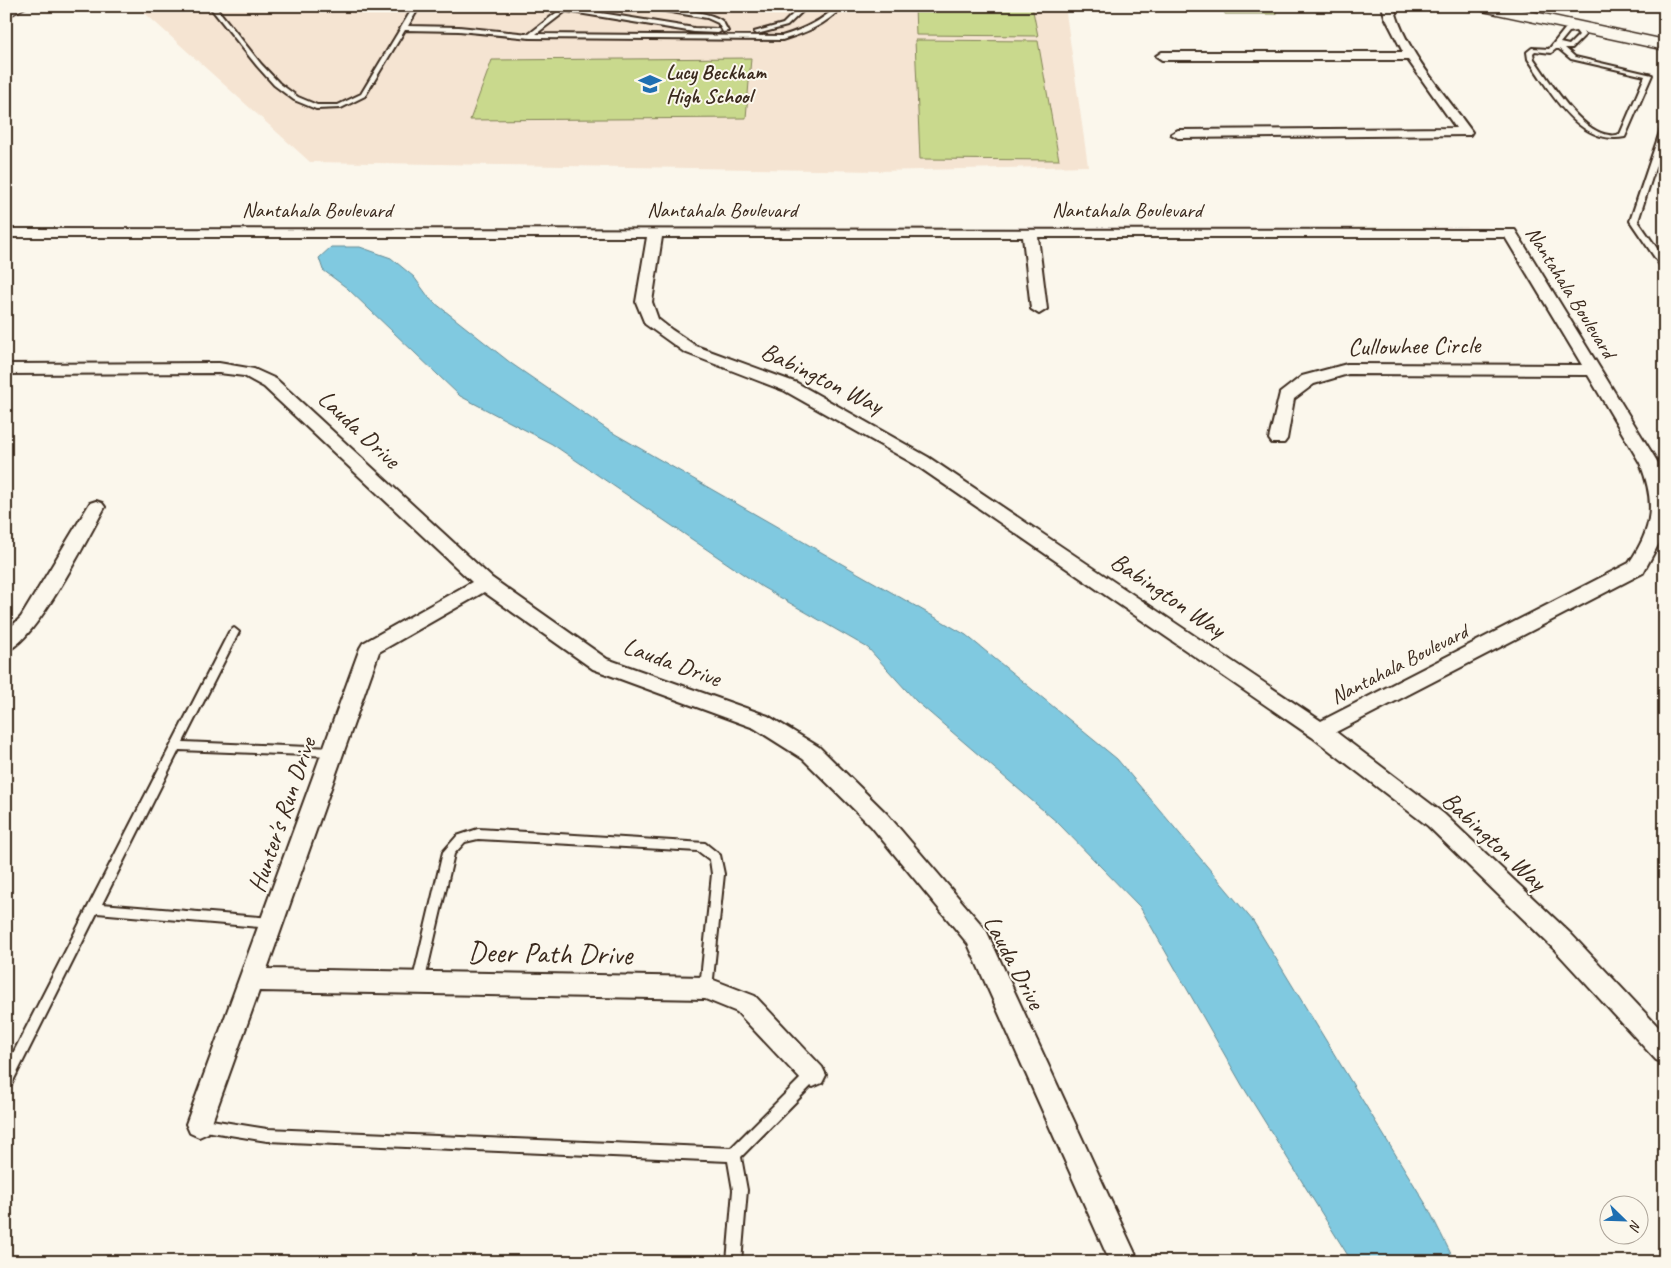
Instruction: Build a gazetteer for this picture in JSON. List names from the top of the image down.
{
  "streets": {
    "street": [
      "Nantahala Boulevard",
      "Cullowhee Circle",
      "Babington Way",
      "Lauda Drive",
      "Hunter's Run Drive",
      "Deer Path Drive"
    ]
  },
  "crossings": [
    ["Nantahala Boulevard", "Cullowhee Circle"],
    ["Nantahala Boulevard", "Babington Way"],
    ["Lauda Drive", "Hunter's Run Drive"],
    ["Hunter's Run Drive", "Deer Path Drive"]
  ],
  "places": {
    "school or university": ["Lucy Beckham High School"]
  },
  "north": "bottom right"
}
